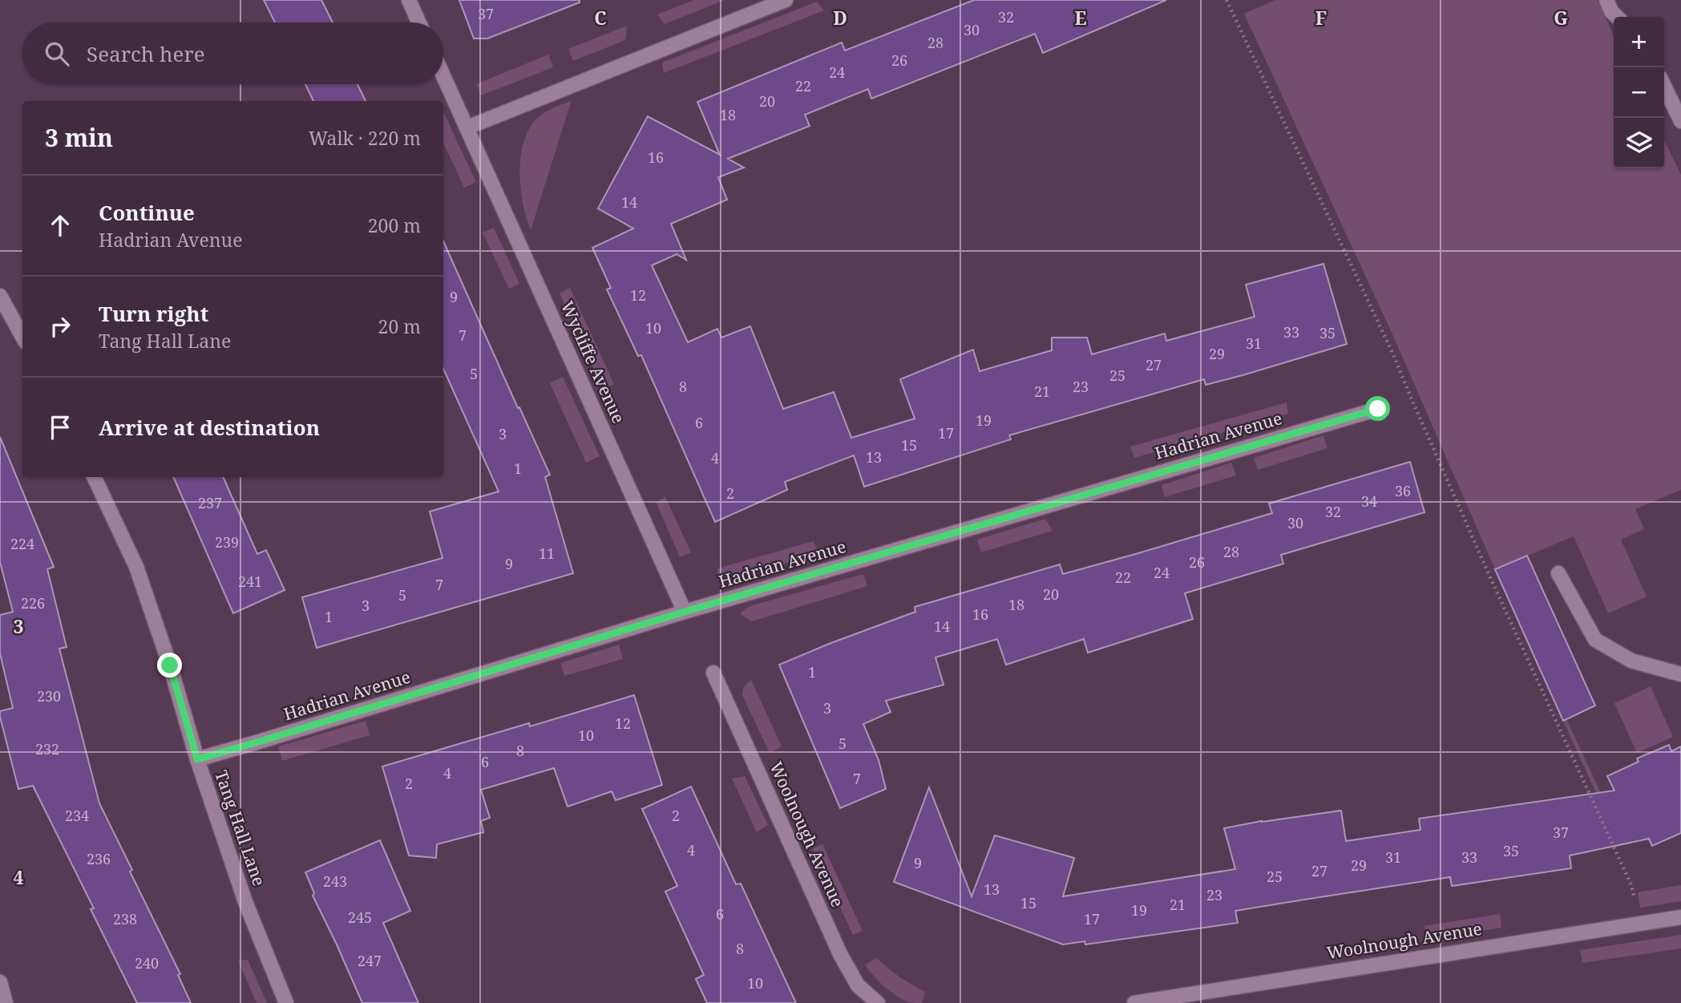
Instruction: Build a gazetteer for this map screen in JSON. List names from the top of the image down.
{
  "streets": {
    "street": [
      "Wycliffe Avenue",
      "Hadrian Avenue",
      "Tang Hall Lane",
      "Woolnough Avenue"
    ]
  },
  "crossings": [
    ["Wycliffe Avenue", "Hadrian Avenue"],
    ["Hadrian Avenue", "Tang Hall Lane"]
  ],
  "house_numbers": [
    "37",
    "32",
    "30",
    "28",
    "26",
    "24",
    "22",
    "20",
    "18",
    "16",
    "14",
    "12",
    "9",
    "10",
    "33",
    "35",
    "7",
    "31",
    "29",
    "27",
    "5",
    "25",
    "8",
    "23",
    "21",
    "19",
    "6",
    "17",
    "3",
    "15",
    "13",
    "4",
    "1",
    "36",
    "2",
    "34",
    "237",
    "32",
    "30",
    "239",
    "224",
    "28",
    "11",
    "26",
    "9",
    "24",
    "22",
    "241",
    "7",
    "20",
    "5",
    "226",
    "18",
    "3",
    "16",
    "1",
    "14",
    "1",
    "230",
    "3",
    "12",
    "10",
    "5",
    "232",
    "8",
    "6",
    "4",
    "7",
    "2",
    "234",
    "2",
    "37",
    "4",
    "35",
    "31",
    "33",
    "236",
    "9",
    "29",
    "27",
    "25",
    "243",
    "13",
    "23",
    "15",
    "21",
    "19",
    "6",
    "245",
    "238",
    "17",
    "8",
    "247",
    "240",
    "10"
  ],
  "page": {
    "map_buttons": ["+", "−"],
    "search": "Search here",
    "heading": ["3 min", "Walk · 220 m"],
    "list": [
      ["Continue", "Hadrian Avenue", "200 m"],
      ["Turn right", "Tang Hall Lane", "20 m"],
      "Arrive at destination"
    ]
  },
  "grid": {
    "columns": [
      "C",
      "D",
      "E",
      "F",
      "G"
    ],
    "rows": ["3", "4"]
  }
}
